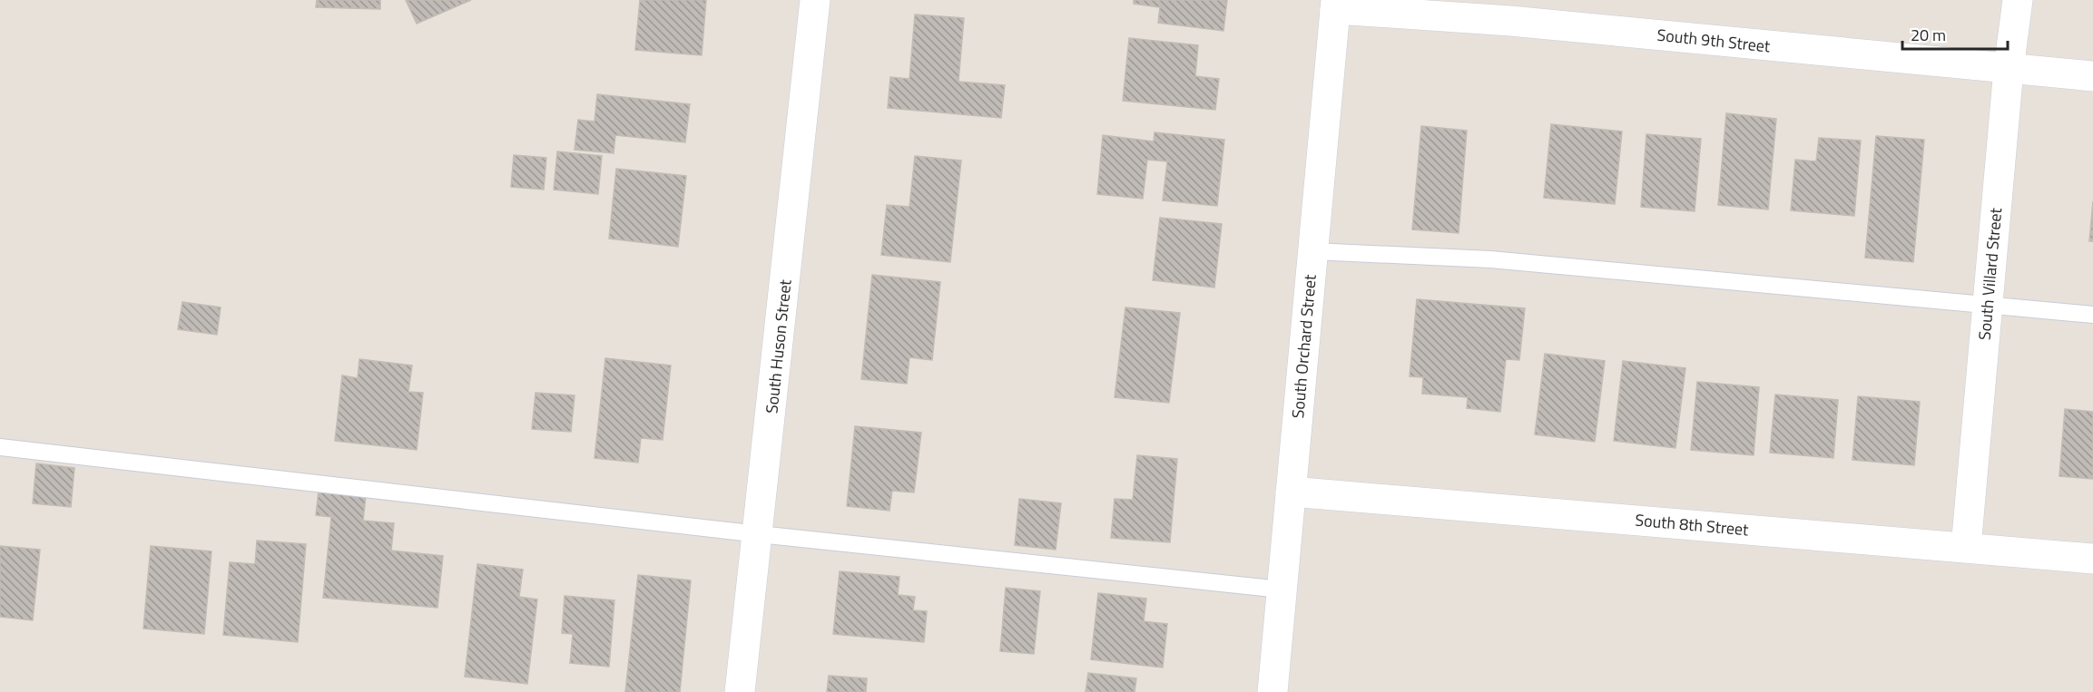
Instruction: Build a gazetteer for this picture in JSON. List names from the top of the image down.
{
  "streets": {
    "street": [
      "South 9th Street",
      "South Villard Street",
      "South Huson Street",
      "South Orchard Street",
      "South 8th Street"
    ]
  },
  "crossings": [
    ["South 9th Street", "South Villard Street"],
    ["South 9th Street", "South Orchard Street"],
    ["South Villard Street", "South 8th Street"],
    ["South Orchard Street", "South 8th Street"]
  ],
  "scale_bar": "20 m"
}
